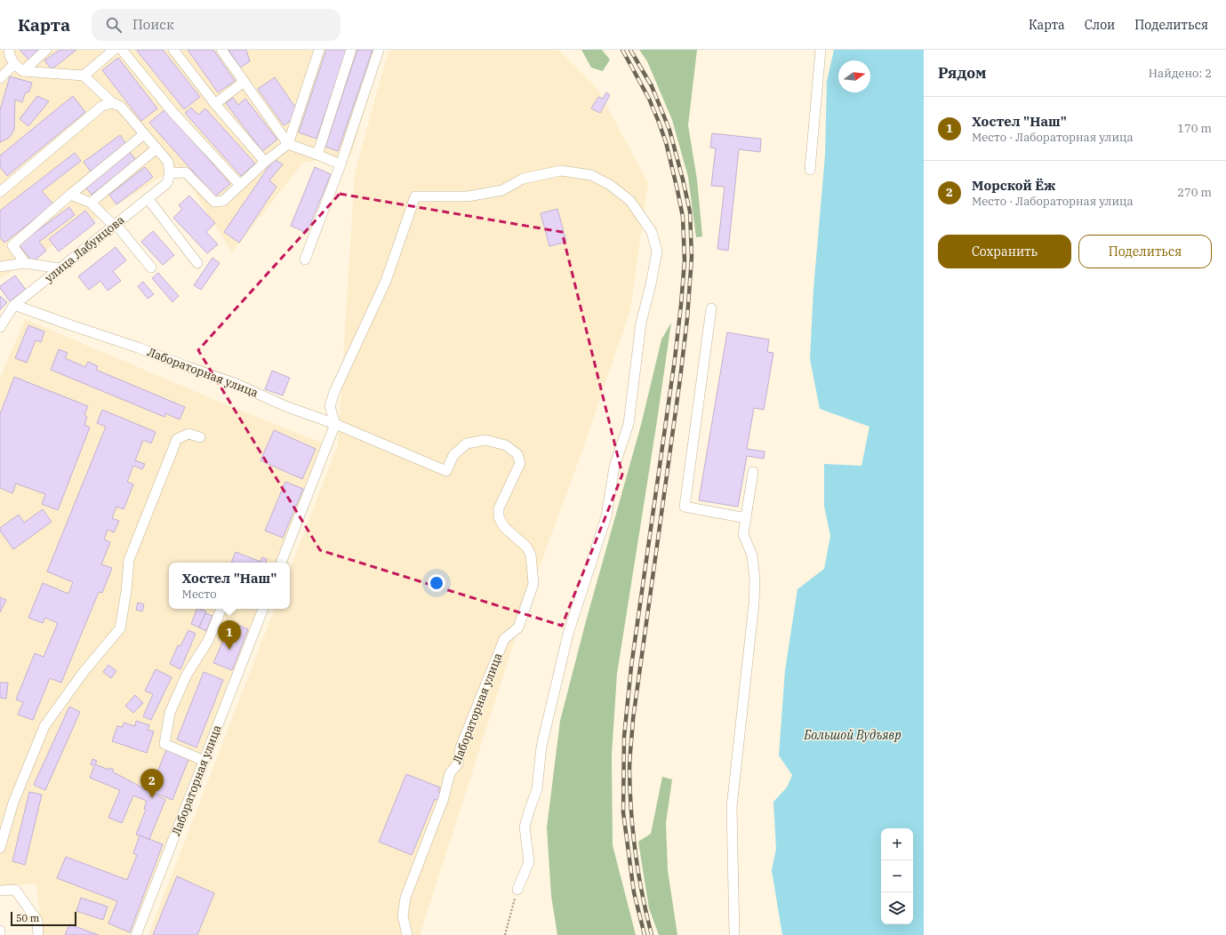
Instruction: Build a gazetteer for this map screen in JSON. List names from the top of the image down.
{
  "streets": {
    "street": ["улица Лабунцова", "Лабораторная улица"]
  },
  "crossings": [
    ["улица Лабунцова", "Лабораторная улица"]
  ],
  "water": ["Большой Вудъявр"],
  "scale_bar": "50 m",
  "north": "right",
  "page": {
    "header": "Карта",
    "search": "Поиск",
    "nav": ["Карта", "Слои", "Поделиться"],
    "heading": ["Рядом", "Найдено: 2"],
    "list": [
      {
        "mark": "1",
        "name": "Хостел \"Наш\"",
        "note": "Место · Лабораторная улица",
        "value": "170 m"
      },
      {
        "mark": "2",
        "name": "Морской Ёж",
        "note": "Место · Лабораторная улица",
        "value": "270 m"
      }
    ],
    "buttons": ["Сохранить", "Поделиться"],
    "popup": ["Хостел \"Наш\"", "Место"],
    "pins": ["1", "2"],
    "map_buttons": ["+", "−"],
    "scale": "50 m"
  }
}
